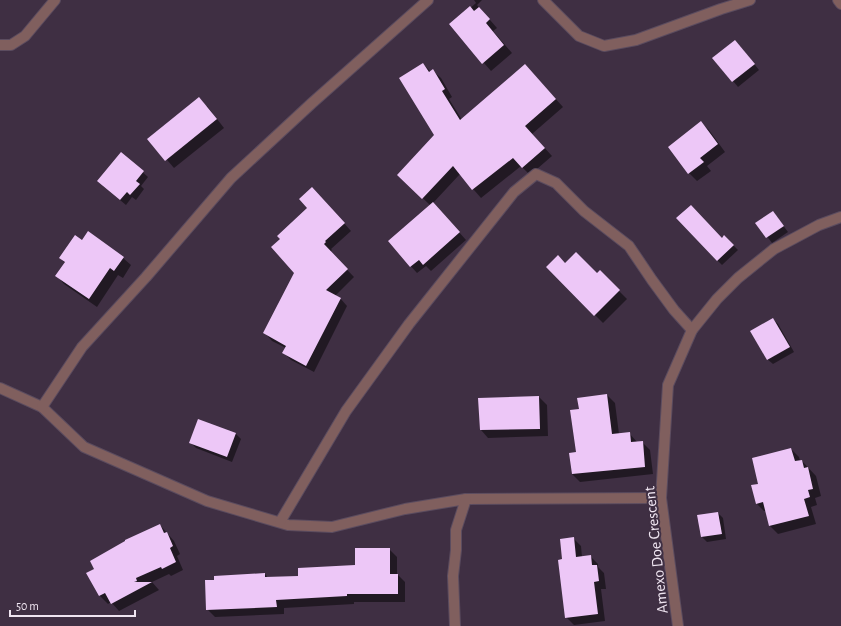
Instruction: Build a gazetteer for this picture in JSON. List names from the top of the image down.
{
  "streets": {
    "street": ["Amexo Doe Crescent"]
  },
  "scale_bar": "50 m"
}
